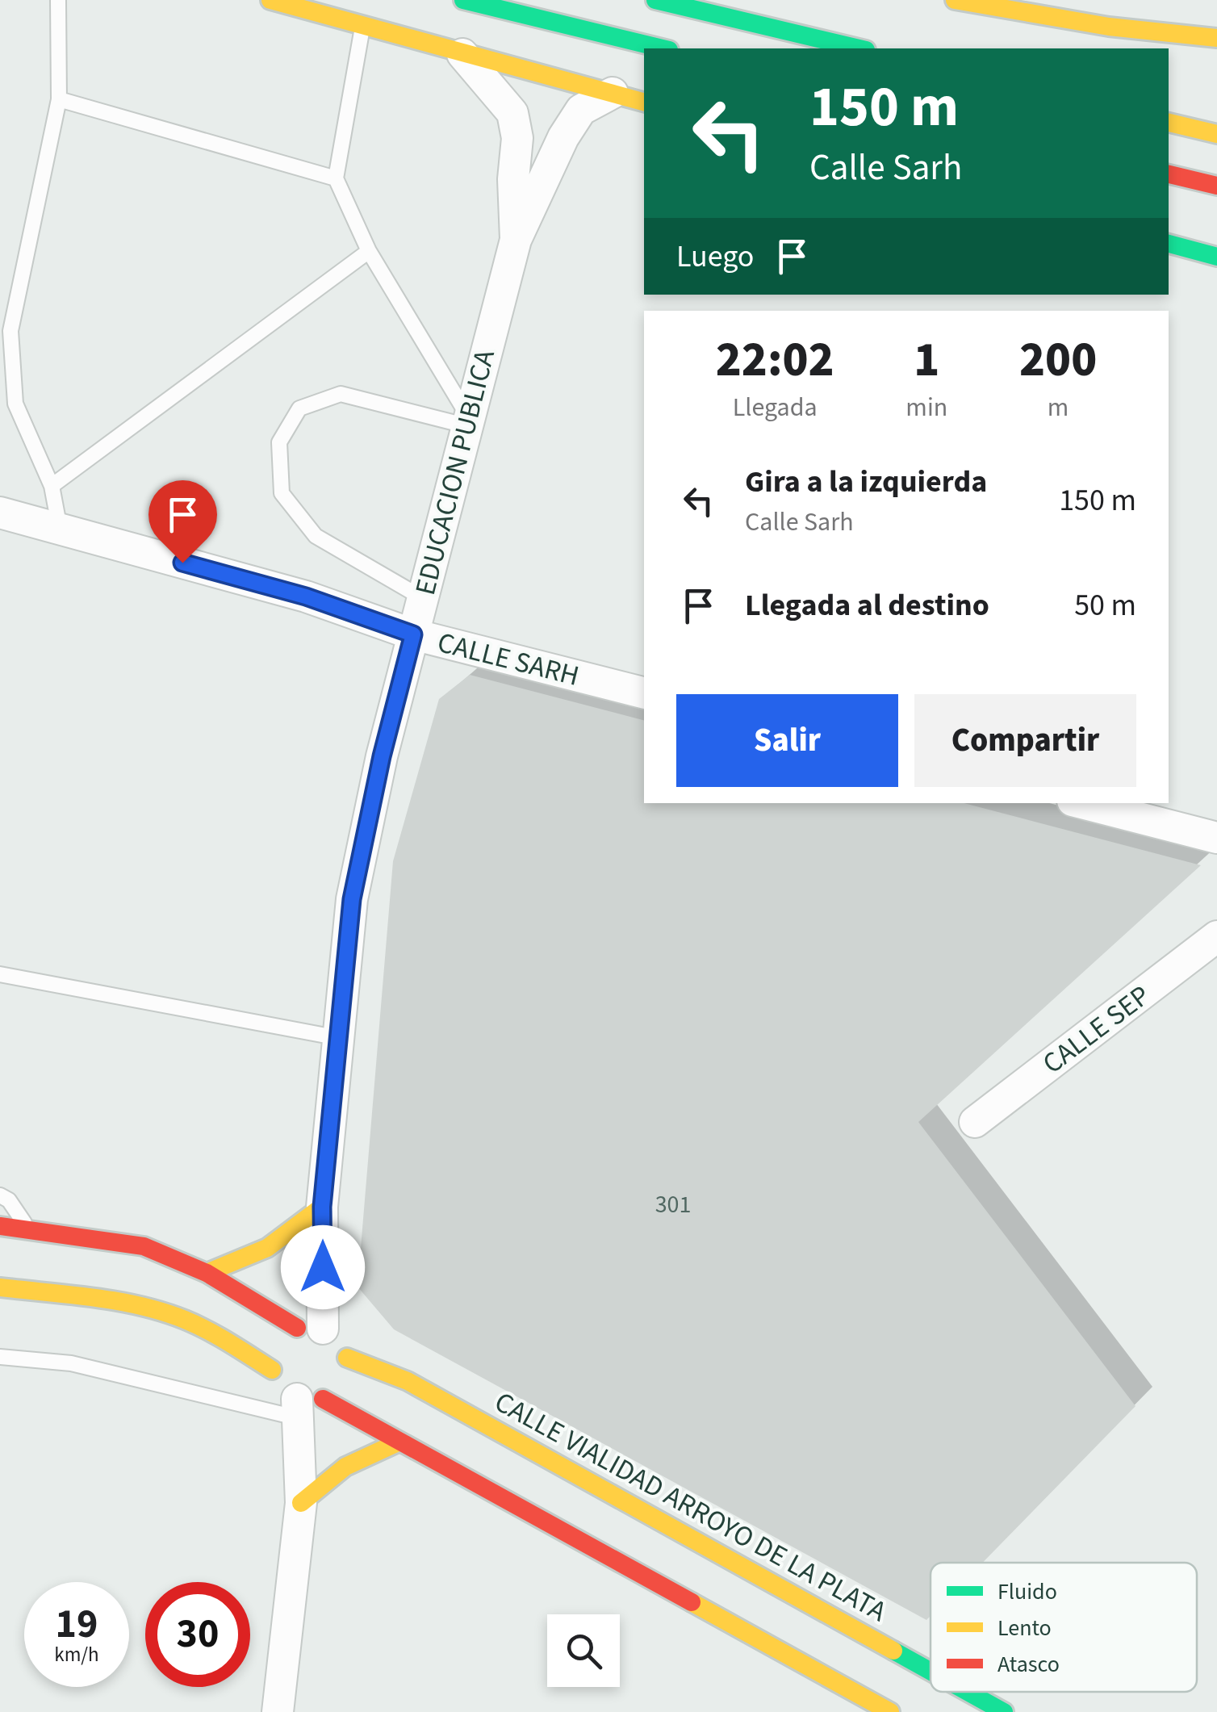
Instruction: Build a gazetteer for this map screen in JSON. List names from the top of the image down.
{
  "streets": {
    "main road": ["CALLE VIALIDAD ARROYO DE LA PLATA"],
    "street": ["EDUCACION PUBLICA", "CALLE SARH", "CALLE SEP"]
  },
  "crossings": [
    ["EDUCACION PUBLICA", "CALLE SARH"],
    ["EDUCACION PUBLICA", "CALLE VIALIDAD ARROYO DE LA PLATA"]
  ],
  "house_numbers": ["301"],
  "legend": ["Fluido", "Lento", "Atasco"],
  "page": {
    "turn": ["150 m", "Calle Sarh"],
    "then": "Luego",
    "eta": [
      "22:02",
      "Llegada",
      "1",
      "min",
      "200",
      "m"
    ],
    "list": [
      {
        "name": "Gira a la izquierda",
        "note": "Calle Sarh",
        "value": "150 m"
      },
      {
        "name": "Llegada al destino",
        "value": "50 m"
      }
    ],
    "buttons": ["Salir", "Compartir"],
    "speed": "19 km/h",
    "limit": "30"
  }
}
